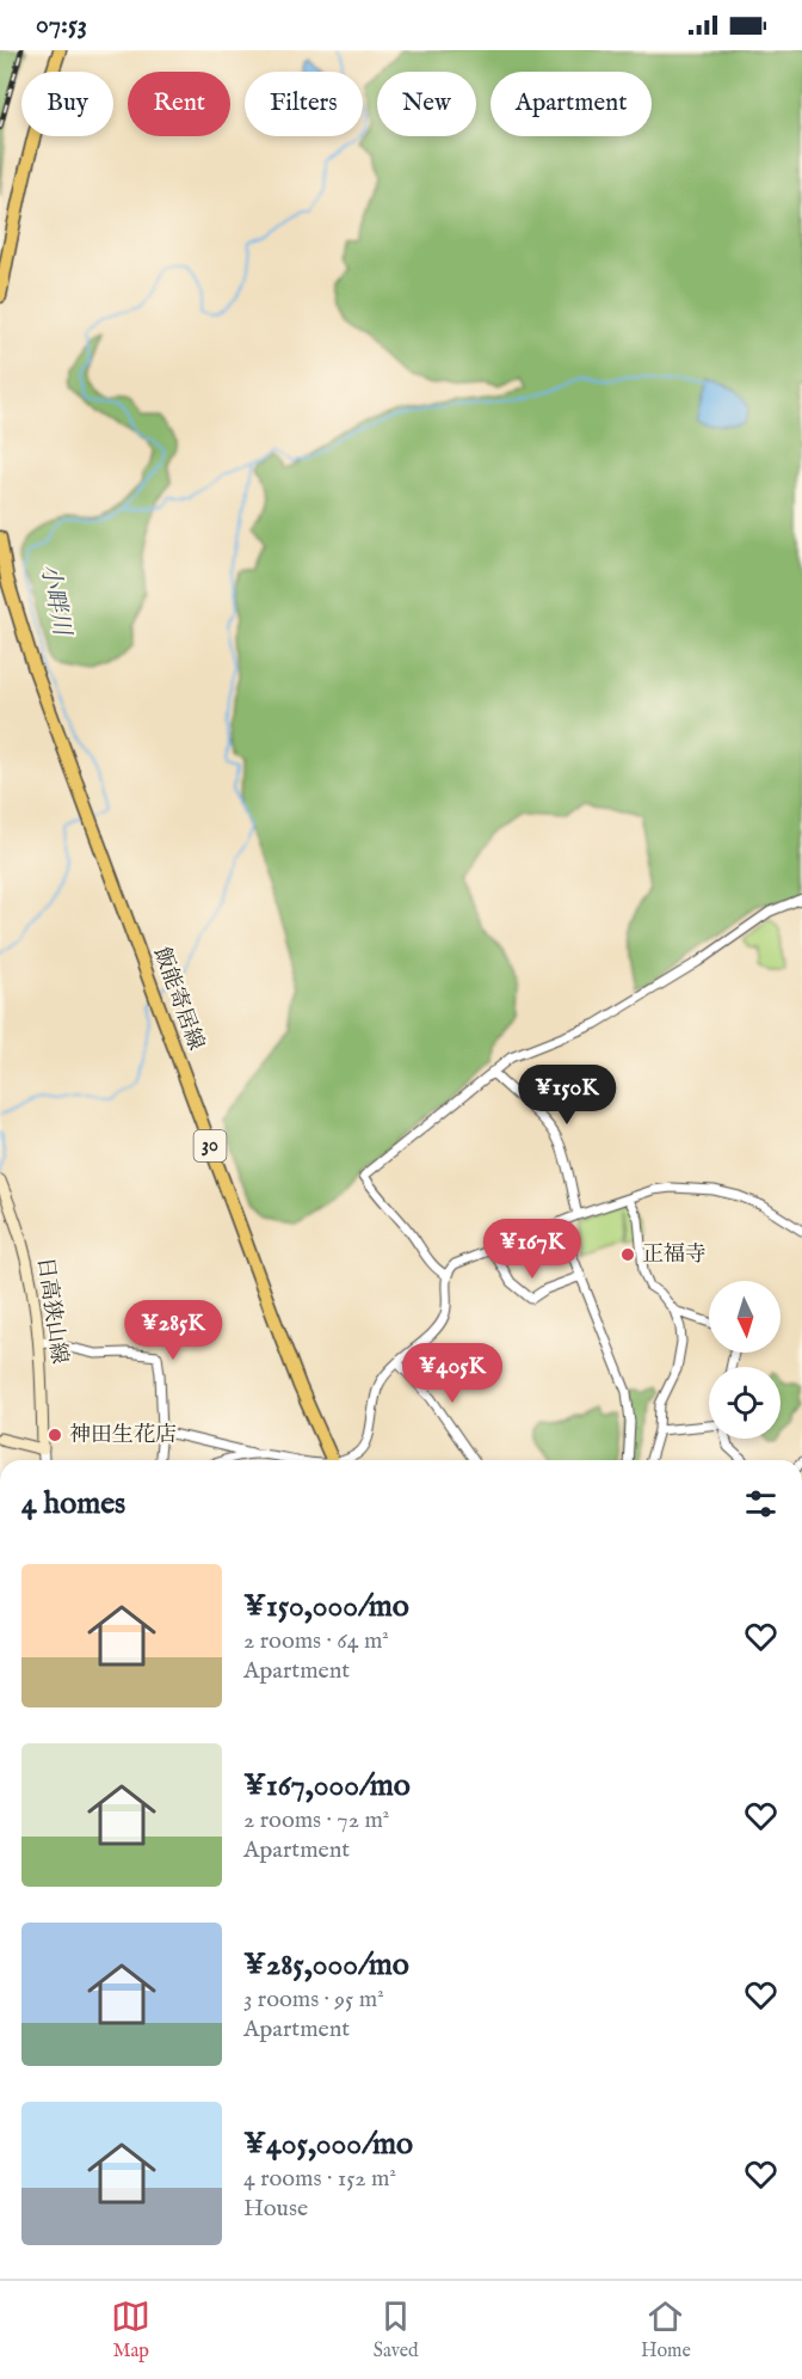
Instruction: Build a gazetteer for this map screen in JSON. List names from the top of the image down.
{
  "streets": {
    "main road": ["飯能寄居線", "30", "日高狭山線"]
  },
  "water": ["小畔川"],
  "places": ["正福寺", "神田生花店"],
  "north": "bottom",
  "page": {
    "status": "07:53",
    "chip": [
      "Buy",
      "Rent",
      "Filters",
      "New",
      "Apartment"
    ],
    "price": [
      "¥150K",
      "¥167K",
      "¥285K",
      "¥405K"
    ],
    "heading": "4 homes",
    "list": [
      {
        "name": "¥150,000/mo",
        "note": "2 rooms · 64 m² · Apartment"
      },
      {
        "name": "¥167,000/mo",
        "note": "2 rooms · 72 m² · Apartment"
      },
      {
        "name": "¥285,000/mo",
        "note": "3 rooms · 95 m² · Apartment"
      },
      {
        "name": "¥405,000/mo",
        "note": "4 rooms · 152 m² · House"
      }
    ],
    "tabs": ["Map", "Saved", "Home"]
  }
}
